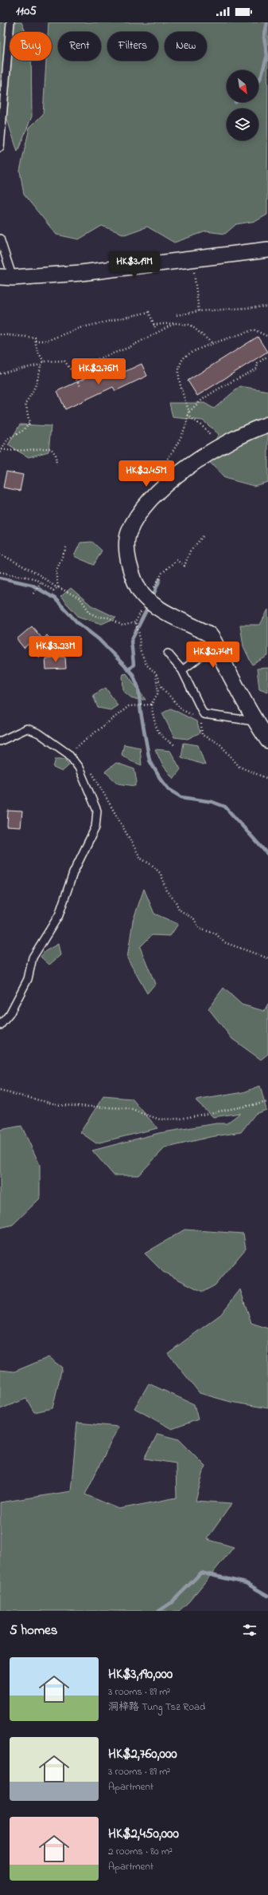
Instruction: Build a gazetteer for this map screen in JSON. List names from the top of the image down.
{
  "north": "bottom right",
  "page": {
    "status": "11:05",
    "chip": [
      "Buy",
      "Rent",
      "Filters",
      "New"
    ],
    "price": [
      "HK$3.19M",
      "HK$2.76M",
      "HK$2.45M",
      "HK$3.23M",
      "HK$2.74M"
    ],
    "heading": "5 homes",
    "list": [
      {
        "name": "HK$3,190,000",
        "note": "3 rooms · 89 m² · 洞梓路 Tung Tsz Road"
      },
      {
        "name": "HK$2,760,000",
        "note": "3 rooms · 89 m² · Apartment"
      },
      {
        "name": "HK$2,450,000",
        "note": "2 rooms · 80 m² · Apartment"
      }
    ]
  }
}
